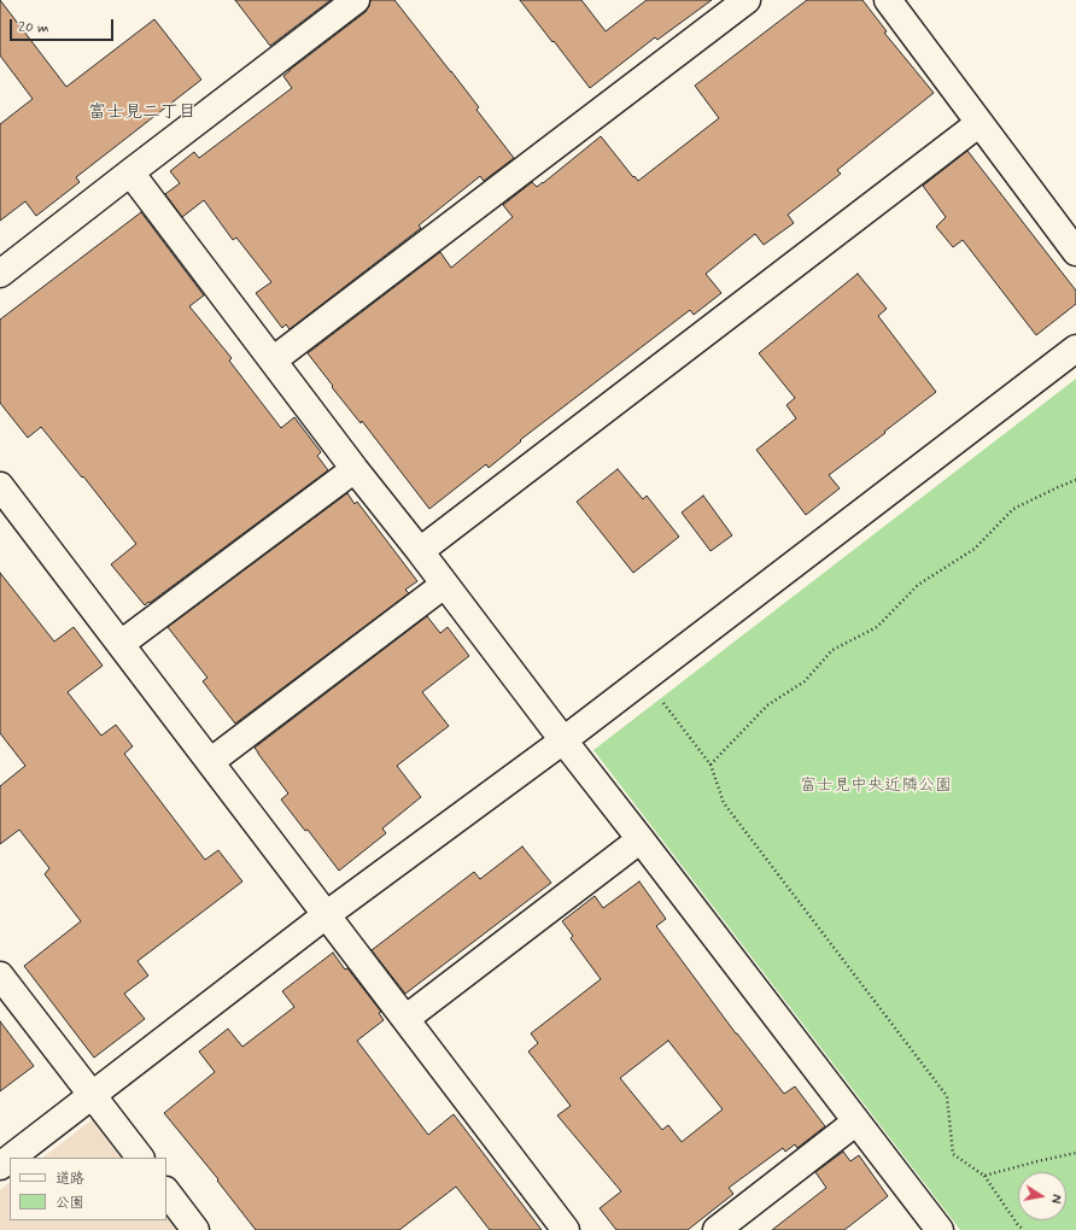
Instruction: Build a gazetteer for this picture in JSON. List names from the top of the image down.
{
  "districts": ["富士見二丁目"],
  "parks": ["富士見中央近隣公園"],
  "legend": ["道路", "公園"],
  "scale_bar": "20 m",
  "north": "right"
}
